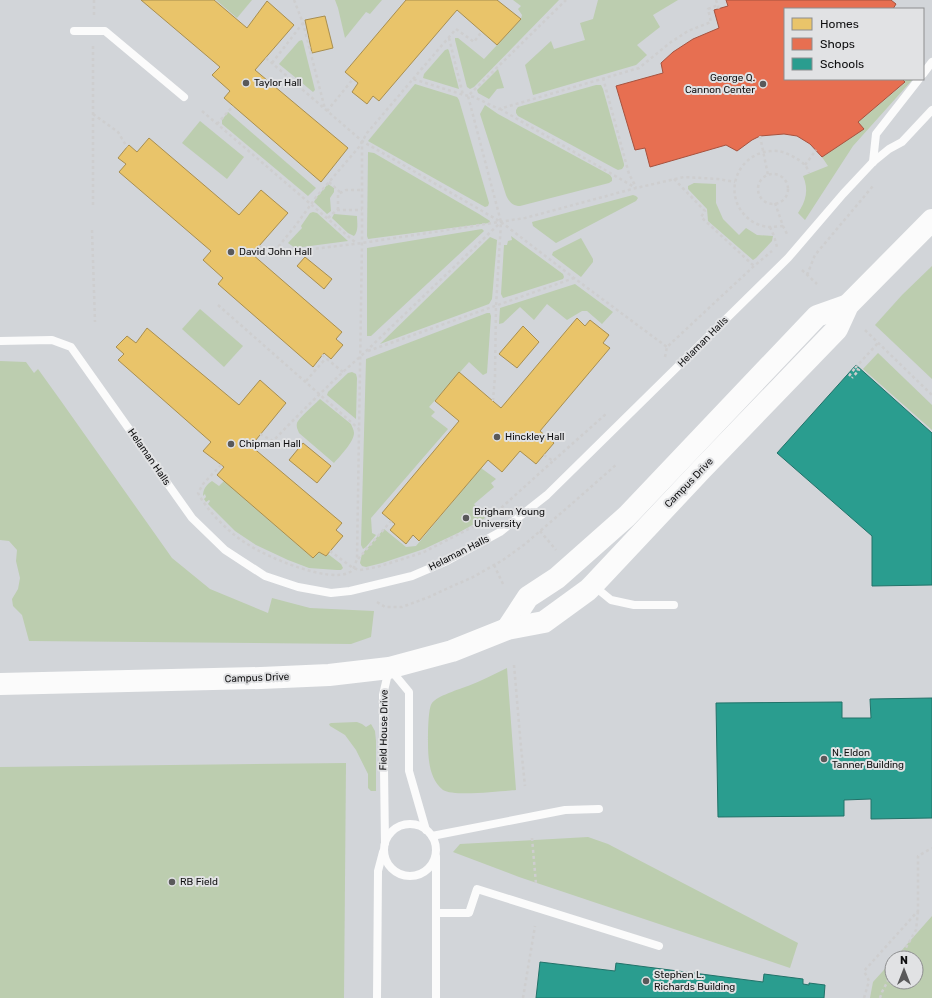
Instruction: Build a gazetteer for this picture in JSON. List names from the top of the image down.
{
  "streets": {
    "main road": ["Campus Drive"],
    "lane": ["Helaman Halls", "Field House Drive"]
  },
  "crossings": [
    ["Campus Drive", "Field House Drive"]
  ],
  "places": [
    "Taylor Hall",
    "George Q. Cannon Center",
    "David John Hall",
    "Hinckley Hall",
    "Chipman Hall",
    "Brigham Young University",
    "N. Eldon Tanner Building",
    "RB Field",
    "Stephen L. Richards Building"
  ],
  "legend": ["Homes", "Shops", "Schools"],
  "north": "top"
}
